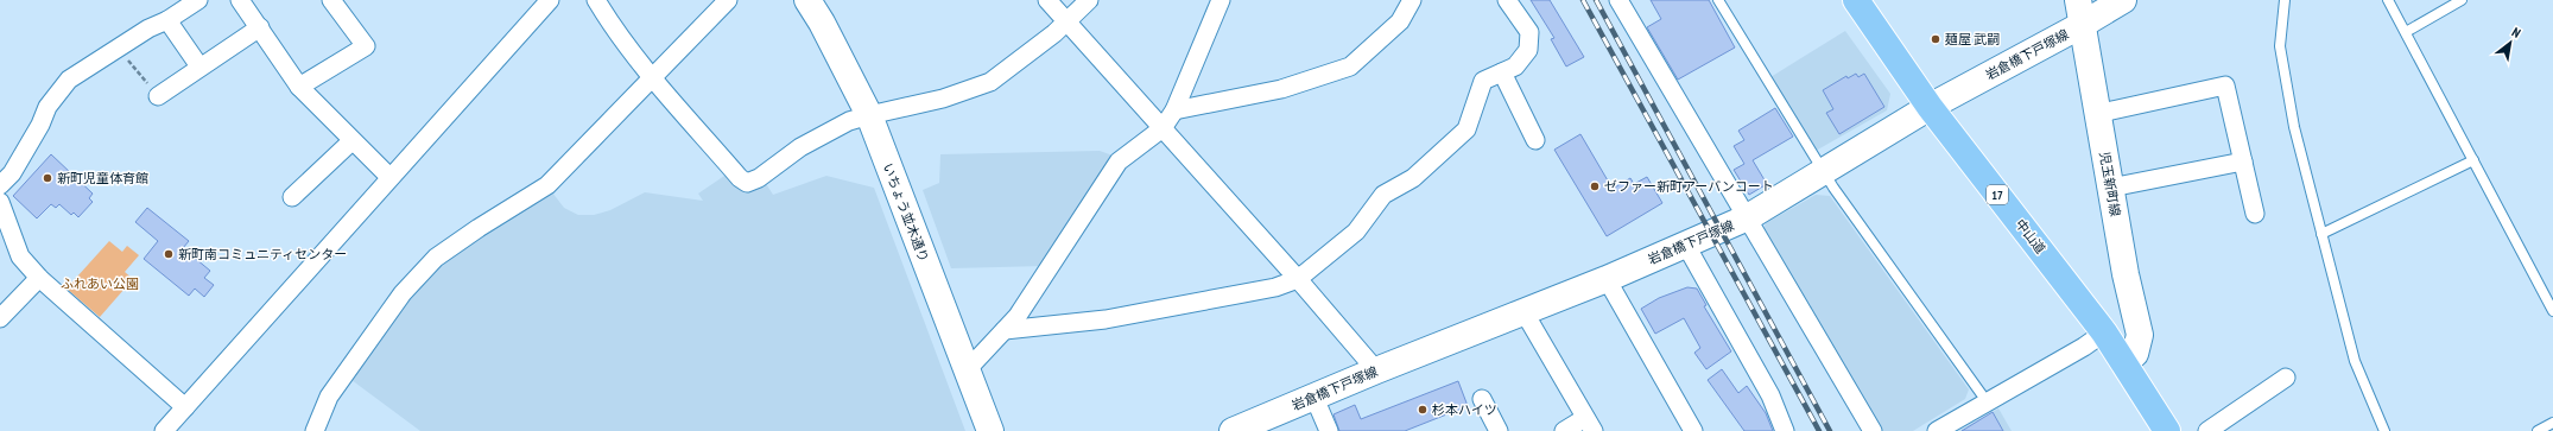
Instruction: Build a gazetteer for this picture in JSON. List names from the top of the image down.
{
  "streets": {
    "highway": ["17", "中山道"],
    "street": ["岩倉橋下戸塚線", "児玉新町線", "いちょう並木通り"]
  },
  "crossings": [
    ["岩倉橋下戸塚線", "児玉新町線"],
    ["岩倉橋下戸塚線", "中山道"],
    ["児玉新町線", "中山道"]
  ],
  "parks": ["ふれあい公園"],
  "places": [
    "麺屋 武嗣",
    "新町児童体育館",
    "ゼファー新町アーバンコート",
    "新町南コミュニティセンター",
    "杉本ハイツ"
  ],
  "north": "top right"
}
